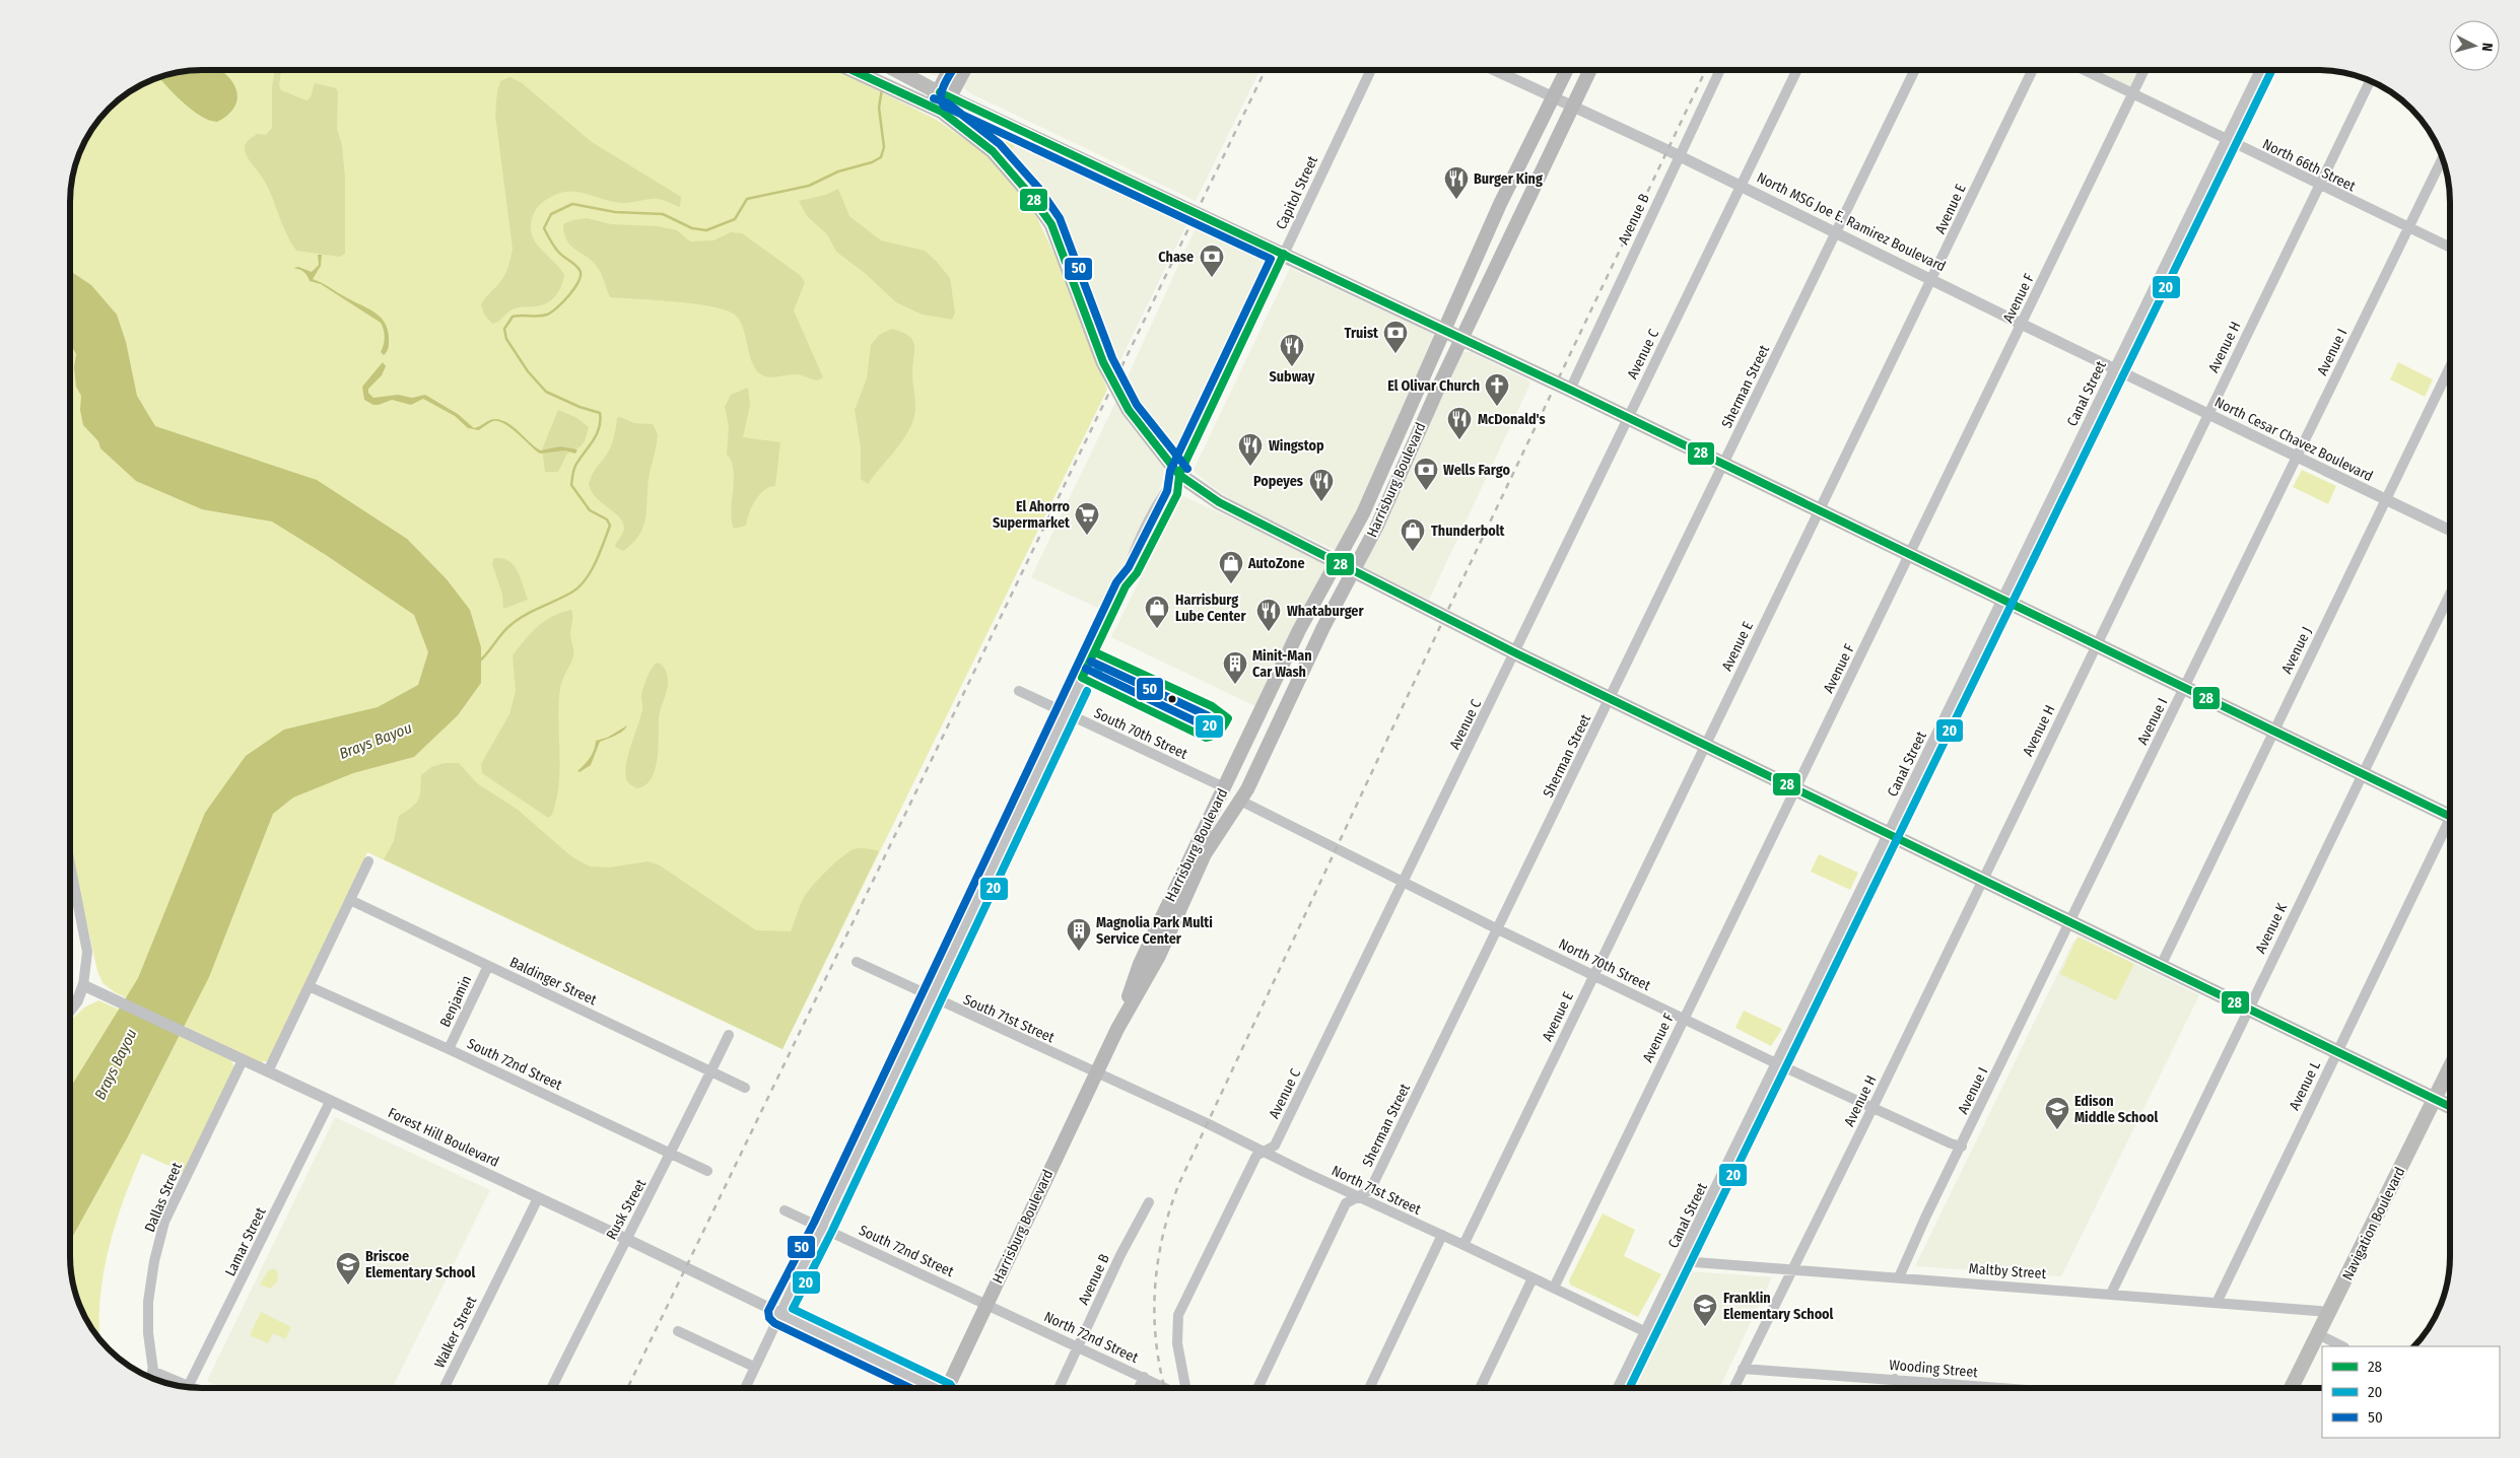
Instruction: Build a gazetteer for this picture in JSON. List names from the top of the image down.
{
  "streets": {
    "main road": ["Harrisburg Boulevard", "Navigation Boulevard"],
    "street": [
      "North 66th Street",
      "Capitol Street",
      "Avenue E",
      "Avenue B",
      "North MSG Joe E. Ramirez Boulevard",
      "Avenue F",
      "Avenue H",
      "Avenue I",
      "Avenue C",
      "Sherman Street",
      "Canal Street",
      "North Cesar Chavez Boulevard",
      "Avenue J",
      "South 70th Street",
      "Avenue K",
      "North 70th Street",
      "Baldinger Street",
      "Benjamin",
      "South 71st Street",
      "South 72nd Street",
      "Avenue L",
      "Forest Hill Boulevard",
      "North 71st Street",
      "Dallas Street",
      "Rusk Street",
      "Lamar Street",
      "Maltby Street",
      "Walker Street",
      "North 72nd Street",
      "Wooding Street"
    ]
  },
  "crossings": [
    ["North 66th Street", "Avenue F"],
    ["North 66th Street", "Avenue H"],
    ["North 66th Street", "Avenue I"],
    ["North 66th Street", "Canal Street"],
    ["Capitol Street", "South 70th Street"],
    ["Capitol Street", "South 71st Street"],
    ["Capitol Street", "South 72nd Street"],
    ["Capitol Street", "Forest Hill Boulevard"],
    ["Avenue E", "North MSG Joe E. Ramirez Boulevard"],
    ["Avenue E", "North 70th Street"],
    ["Avenue E", "North 71st Street"],
    ["Avenue B", "North MSG Joe E. Ramirez Boulevard"],
    ["Avenue B", "North 72nd Street"],
    ["North MSG Joe E. Ramirez Boulevard", "Avenue F"],
    ["North MSG Joe E. Ramirez Boulevard", "Avenue C"],
    ["North MSG Joe E. Ramirez Boulevard", "Sherman Street"],
    ["North MSG Joe E. Ramirez Boulevard", "Canal Street"],
    ["North MSG Joe E. Ramirez Boulevard", "North Cesar Chavez Boulevard"],
    ["North MSG Joe E. Ramirez Boulevard", "Harrisburg Boulevard"],
    ["Avenue F", "North 70th Street"],
    ["Avenue F", "North 71st Street"],
    ["Avenue H", "North Cesar Chavez Boulevard"],
    ["Avenue H", "North 70th Street"],
    ["Avenue H", "Maltby Street"],
    ["Avenue H", "Wooding Street"],
    ["Avenue I", "North Cesar Chavez Boulevard"],
    ["Avenue I", "North 70th Street"],
    ["Avenue I", "Maltby Street"],
    ["Avenue C", "North 70th Street"],
    ["Avenue C", "North 71st Street"],
    ["Sherman Street", "North 70th Street"],
    ["Sherman Street", "North 71st Street"],
    ["Canal Street", "North Cesar Chavez Boulevard"],
    ["Canal Street", "North 70th Street"],
    ["Canal Street", "North 71st Street"],
    ["Canal Street", "Maltby Street"],
    ["North Cesar Chavez Boulevard", "Avenue J"],
    ["Harrisburg Boulevard", "South 70th Street"],
    ["Harrisburg Boulevard", "North 70th Street"],
    ["Harrisburg Boulevard", "South 71st Street"],
    ["Harrisburg Boulevard", "South 72nd Street"],
    ["Harrisburg Boulevard", "North 71st Street"],
    ["Harrisburg Boulevard", "North 72nd Street"],
    ["Avenue K", "Maltby Street"],
    ["Baldinger Street", "Benjamin"],
    ["Baldinger Street", "Rusk Street"],
    ["Benjamin", "South 72nd Street"],
    ["South 71st Street", "North 71st Street"],
    ["South 72nd Street", "Rusk Street"],
    ["South 72nd Street", "North 72nd Street"],
    ["Avenue L", "Maltby Street"],
    ["Forest Hill Boulevard", "Dallas Street"],
    ["Forest Hill Boulevard", "Rusk Street"],
    ["Forest Hill Boulevard", "Lamar Street"],
    ["Forest Hill Boulevard", "Walker Street"],
    ["Navigation Boulevard", "Maltby Street"]
  ],
  "water": ["Brays Bayou"],
  "places": {
    "restaurant": [
      "Burger King",
      "Subway",
      "McDonald's",
      "Wingstop",
      "Popeyes",
      "Whataburger"
    ],
    "bank": ["Chase", "Truist", "Wells Fargo"],
    "church": ["El Olivar Church"],
    "supermarket": ["El Ahorro Supermarket"],
    "shop": ["Thunderbolt", "AutoZone", "Harrisburg Lube Center"],
    "building": ["Minit-Man Car Wash", "Magnolia Park Multi Service Center"],
    "school or university": ["Edison Middle School", "Briscoe Elementary School", "Franklin Elementary School"]
  },
  "lines": ["transit line 28", "transit line 20", "transit line 50"],
  "legend": ["28", "20", "50"],
  "north": "right"
}
